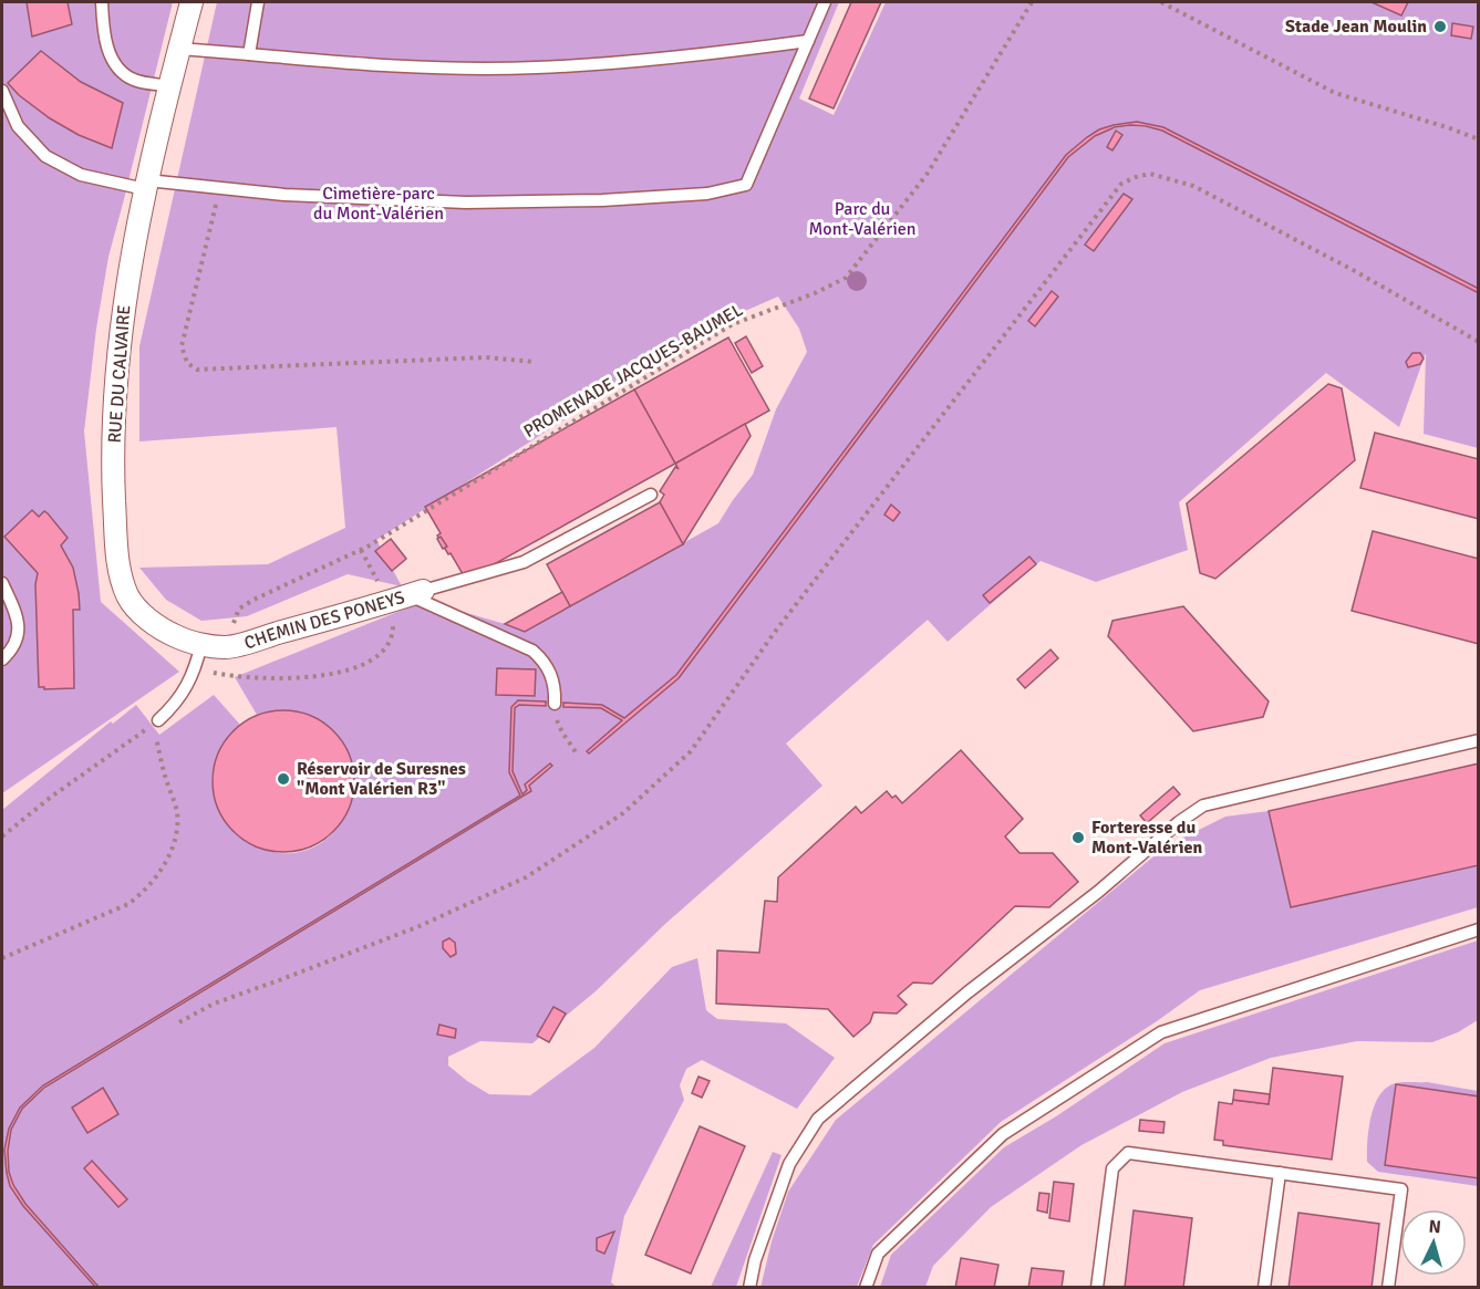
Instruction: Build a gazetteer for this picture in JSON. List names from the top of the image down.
{
  "streets": {
    "street": ["RUE DU CALVAIRE", "CHEMIN DES PONEYS"],
    "path": ["PROMENADE JACQUES-BAUMEL"]
  },
  "crossings": [
    ["PROMENADE JACQUES-BAUMEL", "RUE DU CALVAIRE"],
    ["PROMENADE JACQUES-BAUMEL", "CHEMIN DES PONEYS"],
    ["RUE DU CALVAIRE", "CHEMIN DES PONEYS"]
  ],
  "parks": ["Cimetière-parc du Mont-Valérien", "Parc du Mont-Valérien"],
  "places": ["Stade Jean Moulin", "Réservoir de Suresnes \"Mont Valérien R3\"", "Forteresse du Mont-Valérien"],
  "north": "top"
}
